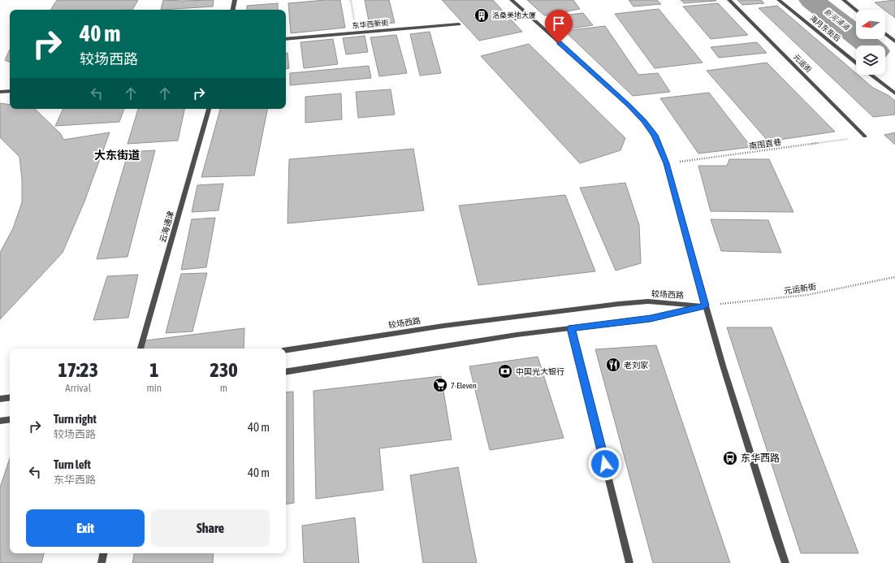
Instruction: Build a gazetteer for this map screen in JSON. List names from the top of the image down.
{
  "streets": {
    "street": [
      "东华西新街",
      "海月东街后",
      "元运街",
      "云海通津",
      "较场西路"
    ],
    "path": ["南围直巷", "元运新街"]
  },
  "crossings": [
    ["元运街", "南围直巷"],
    ["元运新街", "较场西路"]
  ],
  "districts": ["大东街道"],
  "water": ["新河浦涌"],
  "places": {
    "building": ["洛桑美地大厦"],
    "restaurant": ["老刘家"],
    "bank": ["中国光大银行"],
    "supermarket": ["7-Eleven"],
    "bus stop": ["东华西路"]
  },
  "north": "left",
  "page": {
    "turn": ["40 m", "较场西路"],
    "eta": [
      "17:23",
      "Arrival",
      "1",
      "min",
      "230",
      "m"
    ],
    "list": [
      {
        "name": "Turn right",
        "note": "较场西路",
        "value": "40 m"
      },
      {
        "name": "Turn left",
        "note": "东华西路",
        "value": "40 m"
      }
    ],
    "buttons": ["Exit", "Share"]
  }
}
